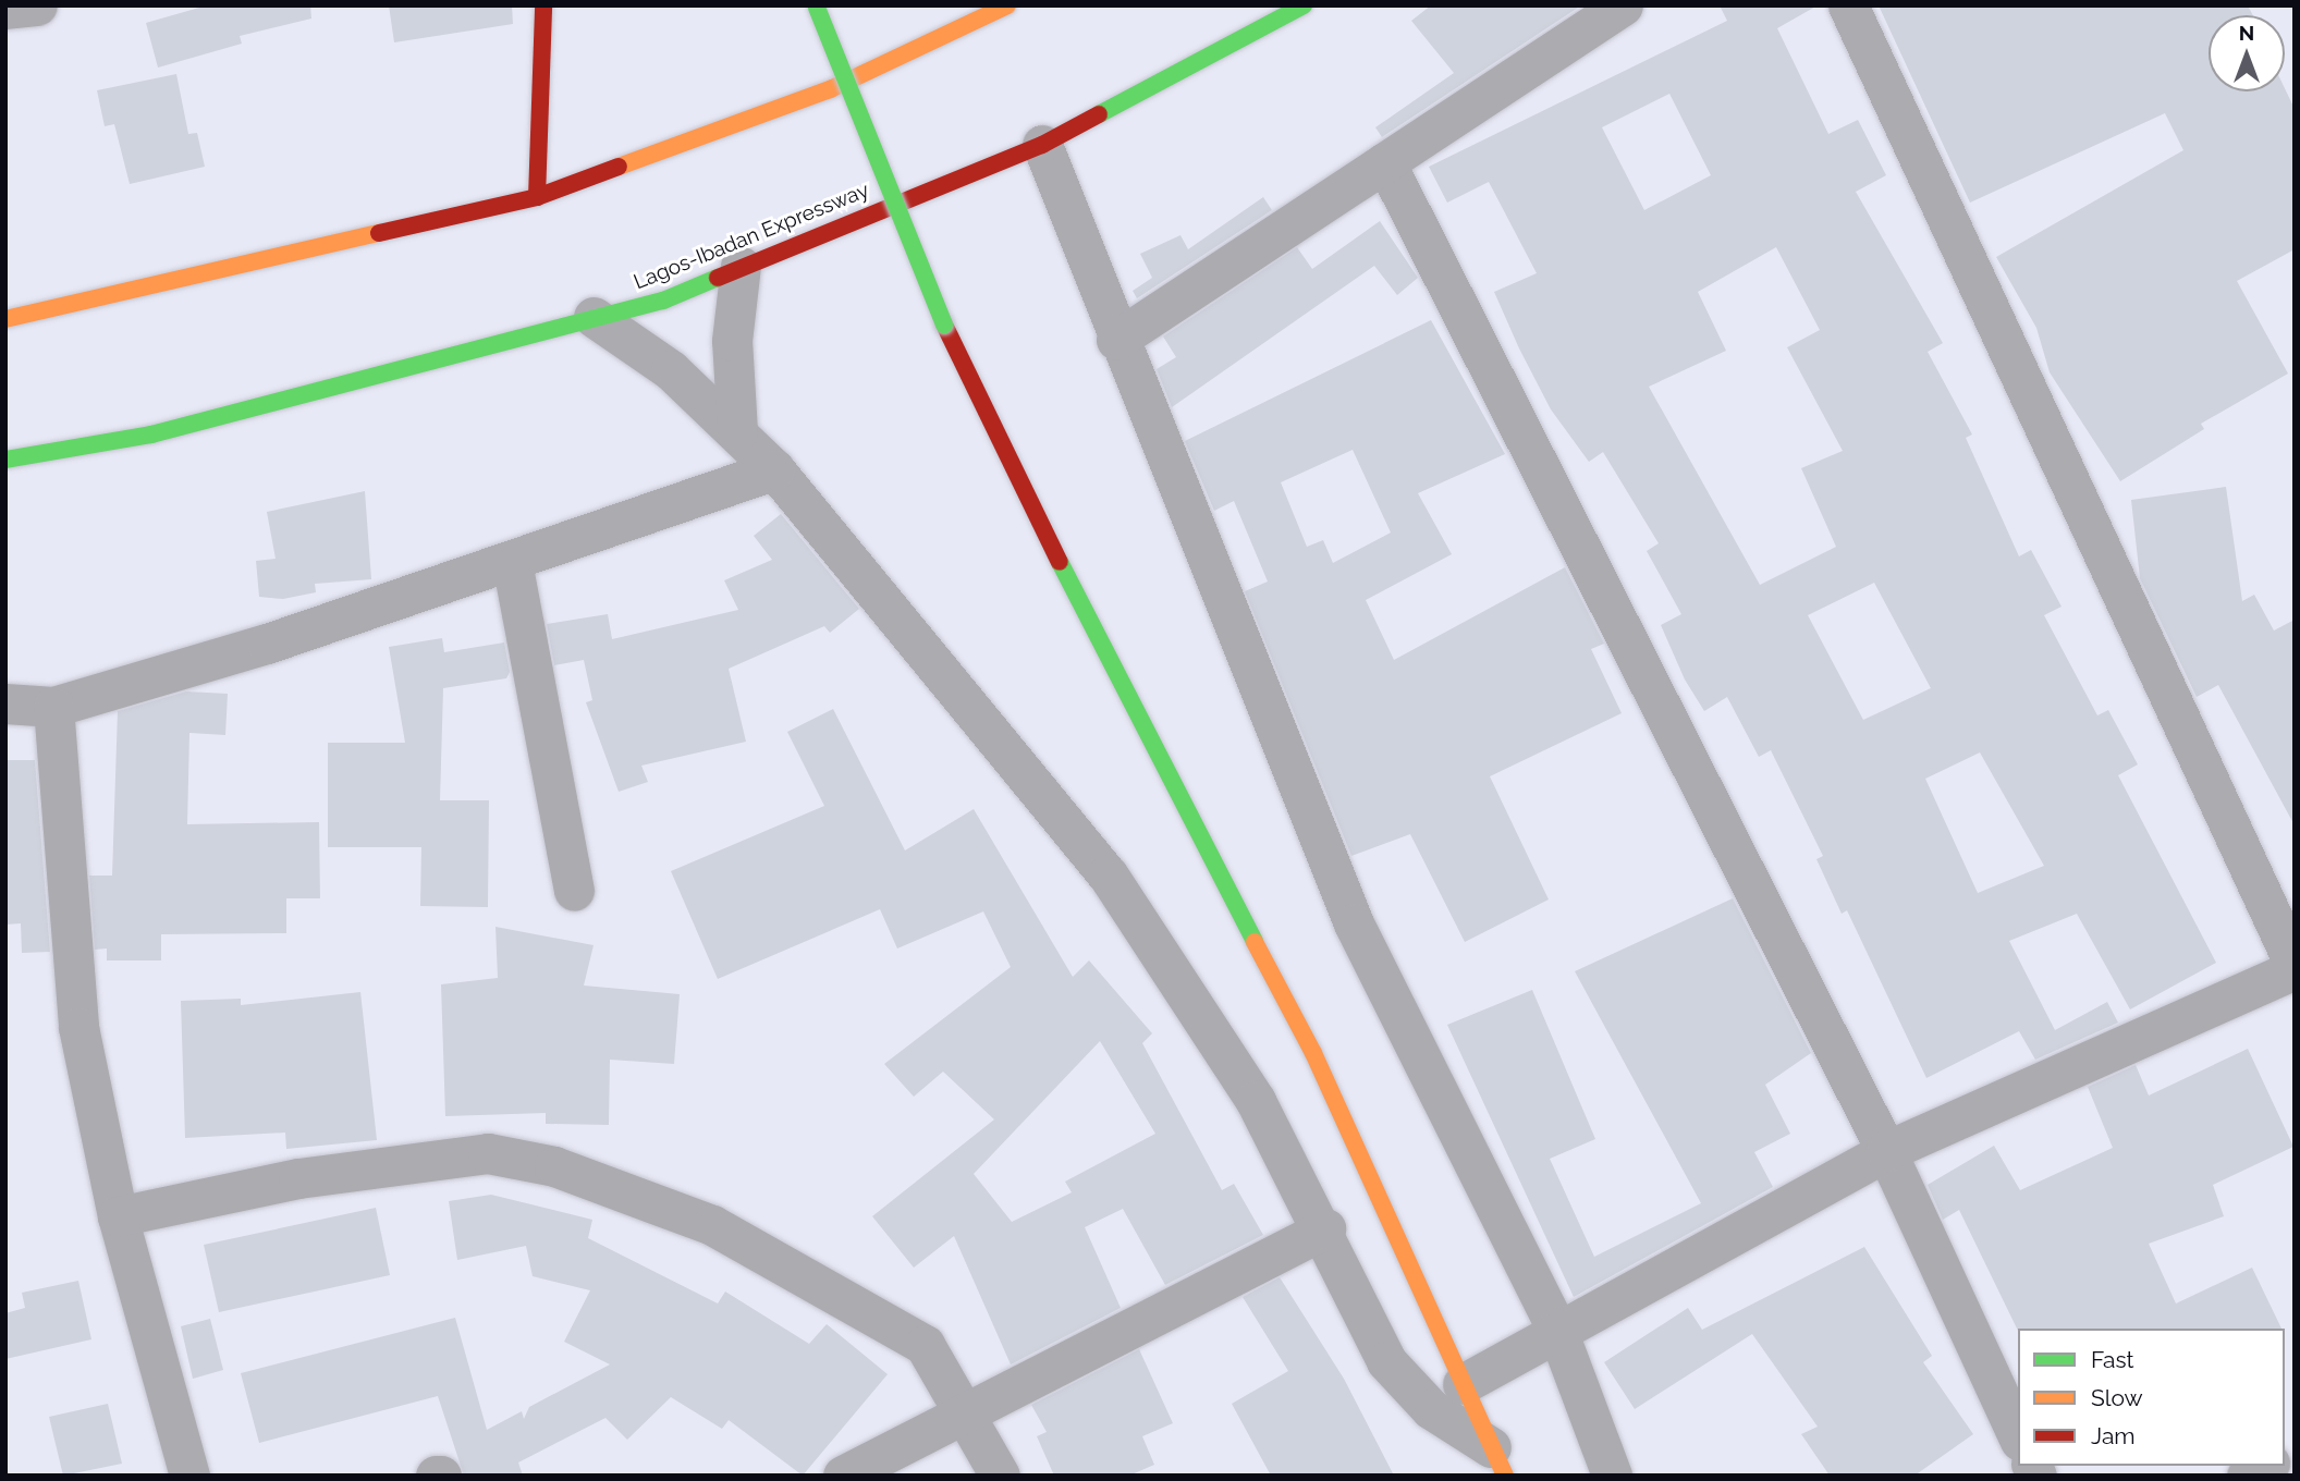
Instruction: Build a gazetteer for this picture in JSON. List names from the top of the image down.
{
  "streets": {
    "main road": ["Lagos-Ibadan Expressway"]
  },
  "legend": ["Fast", "Slow", "Jam"],
  "north": "top"
}
